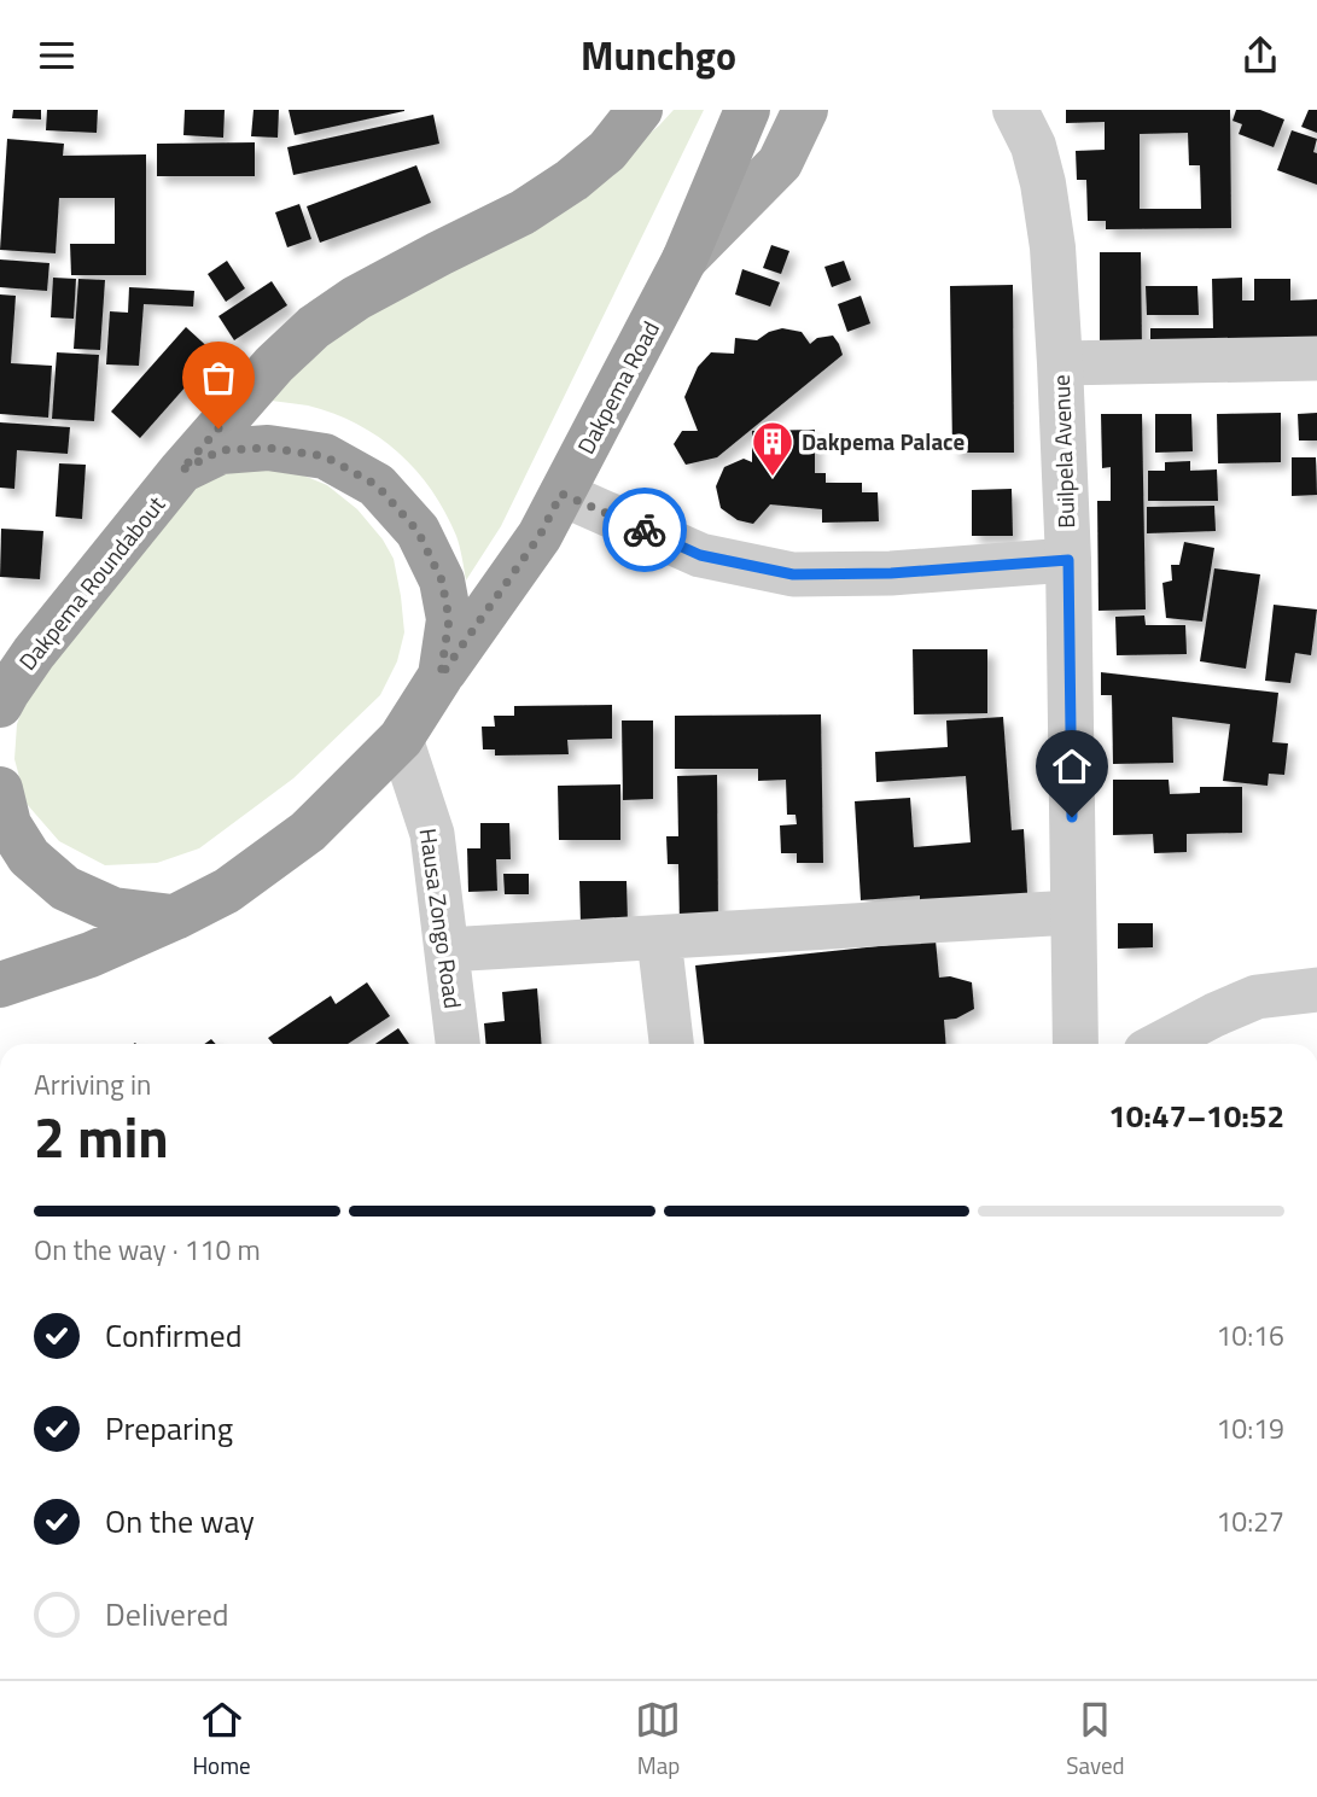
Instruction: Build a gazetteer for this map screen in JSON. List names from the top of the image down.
{
  "streets": {
    "highway": ["Dakpema Road", "Dakpema Roundabout"],
    "street": ["Builpela Avenue", "Hausa Zongo Road"]
  },
  "crossings": [
    ["Dakpema Road", "Dakpema Roundabout"],
    ["Dakpema Roundabout", "Hausa Zongo Road"]
  ],
  "places": {
    "building": ["Dakpema Palace"]
  },
  "page": {
    "header": "Munchgo",
    "heading": ["2 min", "Arriving in", "10:47–10:52"],
    "bar": "On the way · 110 m",
    "list": [
      ["Confirmed", "10:16"],
      ["Preparing", "10:19"],
      ["On the way", "10:27"],
      "Delivered"
    ],
    "tabs": ["Home", "Map", "Saved"]
  }
}
